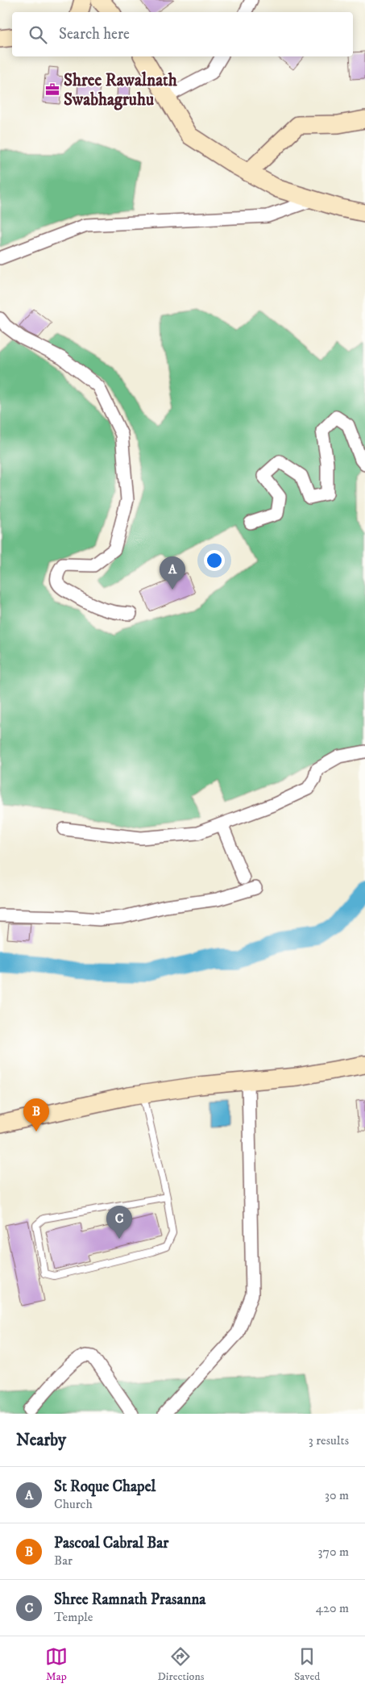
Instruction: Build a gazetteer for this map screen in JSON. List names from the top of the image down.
{
  "places": {
    "office": ["Shree Rawalnath Swabhagruhu"]
  },
  "page": {
    "search": "Search here",
    "pins": ["A", "B", "C"],
    "heading": ["Nearby", "3 results"],
    "list": [
      {
        "mark": "A",
        "name": "St Roque Chapel",
        "note": "Church",
        "value": "30 m"
      },
      {
        "mark": "B",
        "name": "Pascoal Cabral Bar",
        "note": "Bar",
        "value": "370 m"
      },
      {
        "mark": "C",
        "name": "Shree Ramnath Prasanna",
        "note": "Temple",
        "value": "420 m"
      }
    ],
    "nav": ["Map", "Directions", "Saved"]
  }
}
